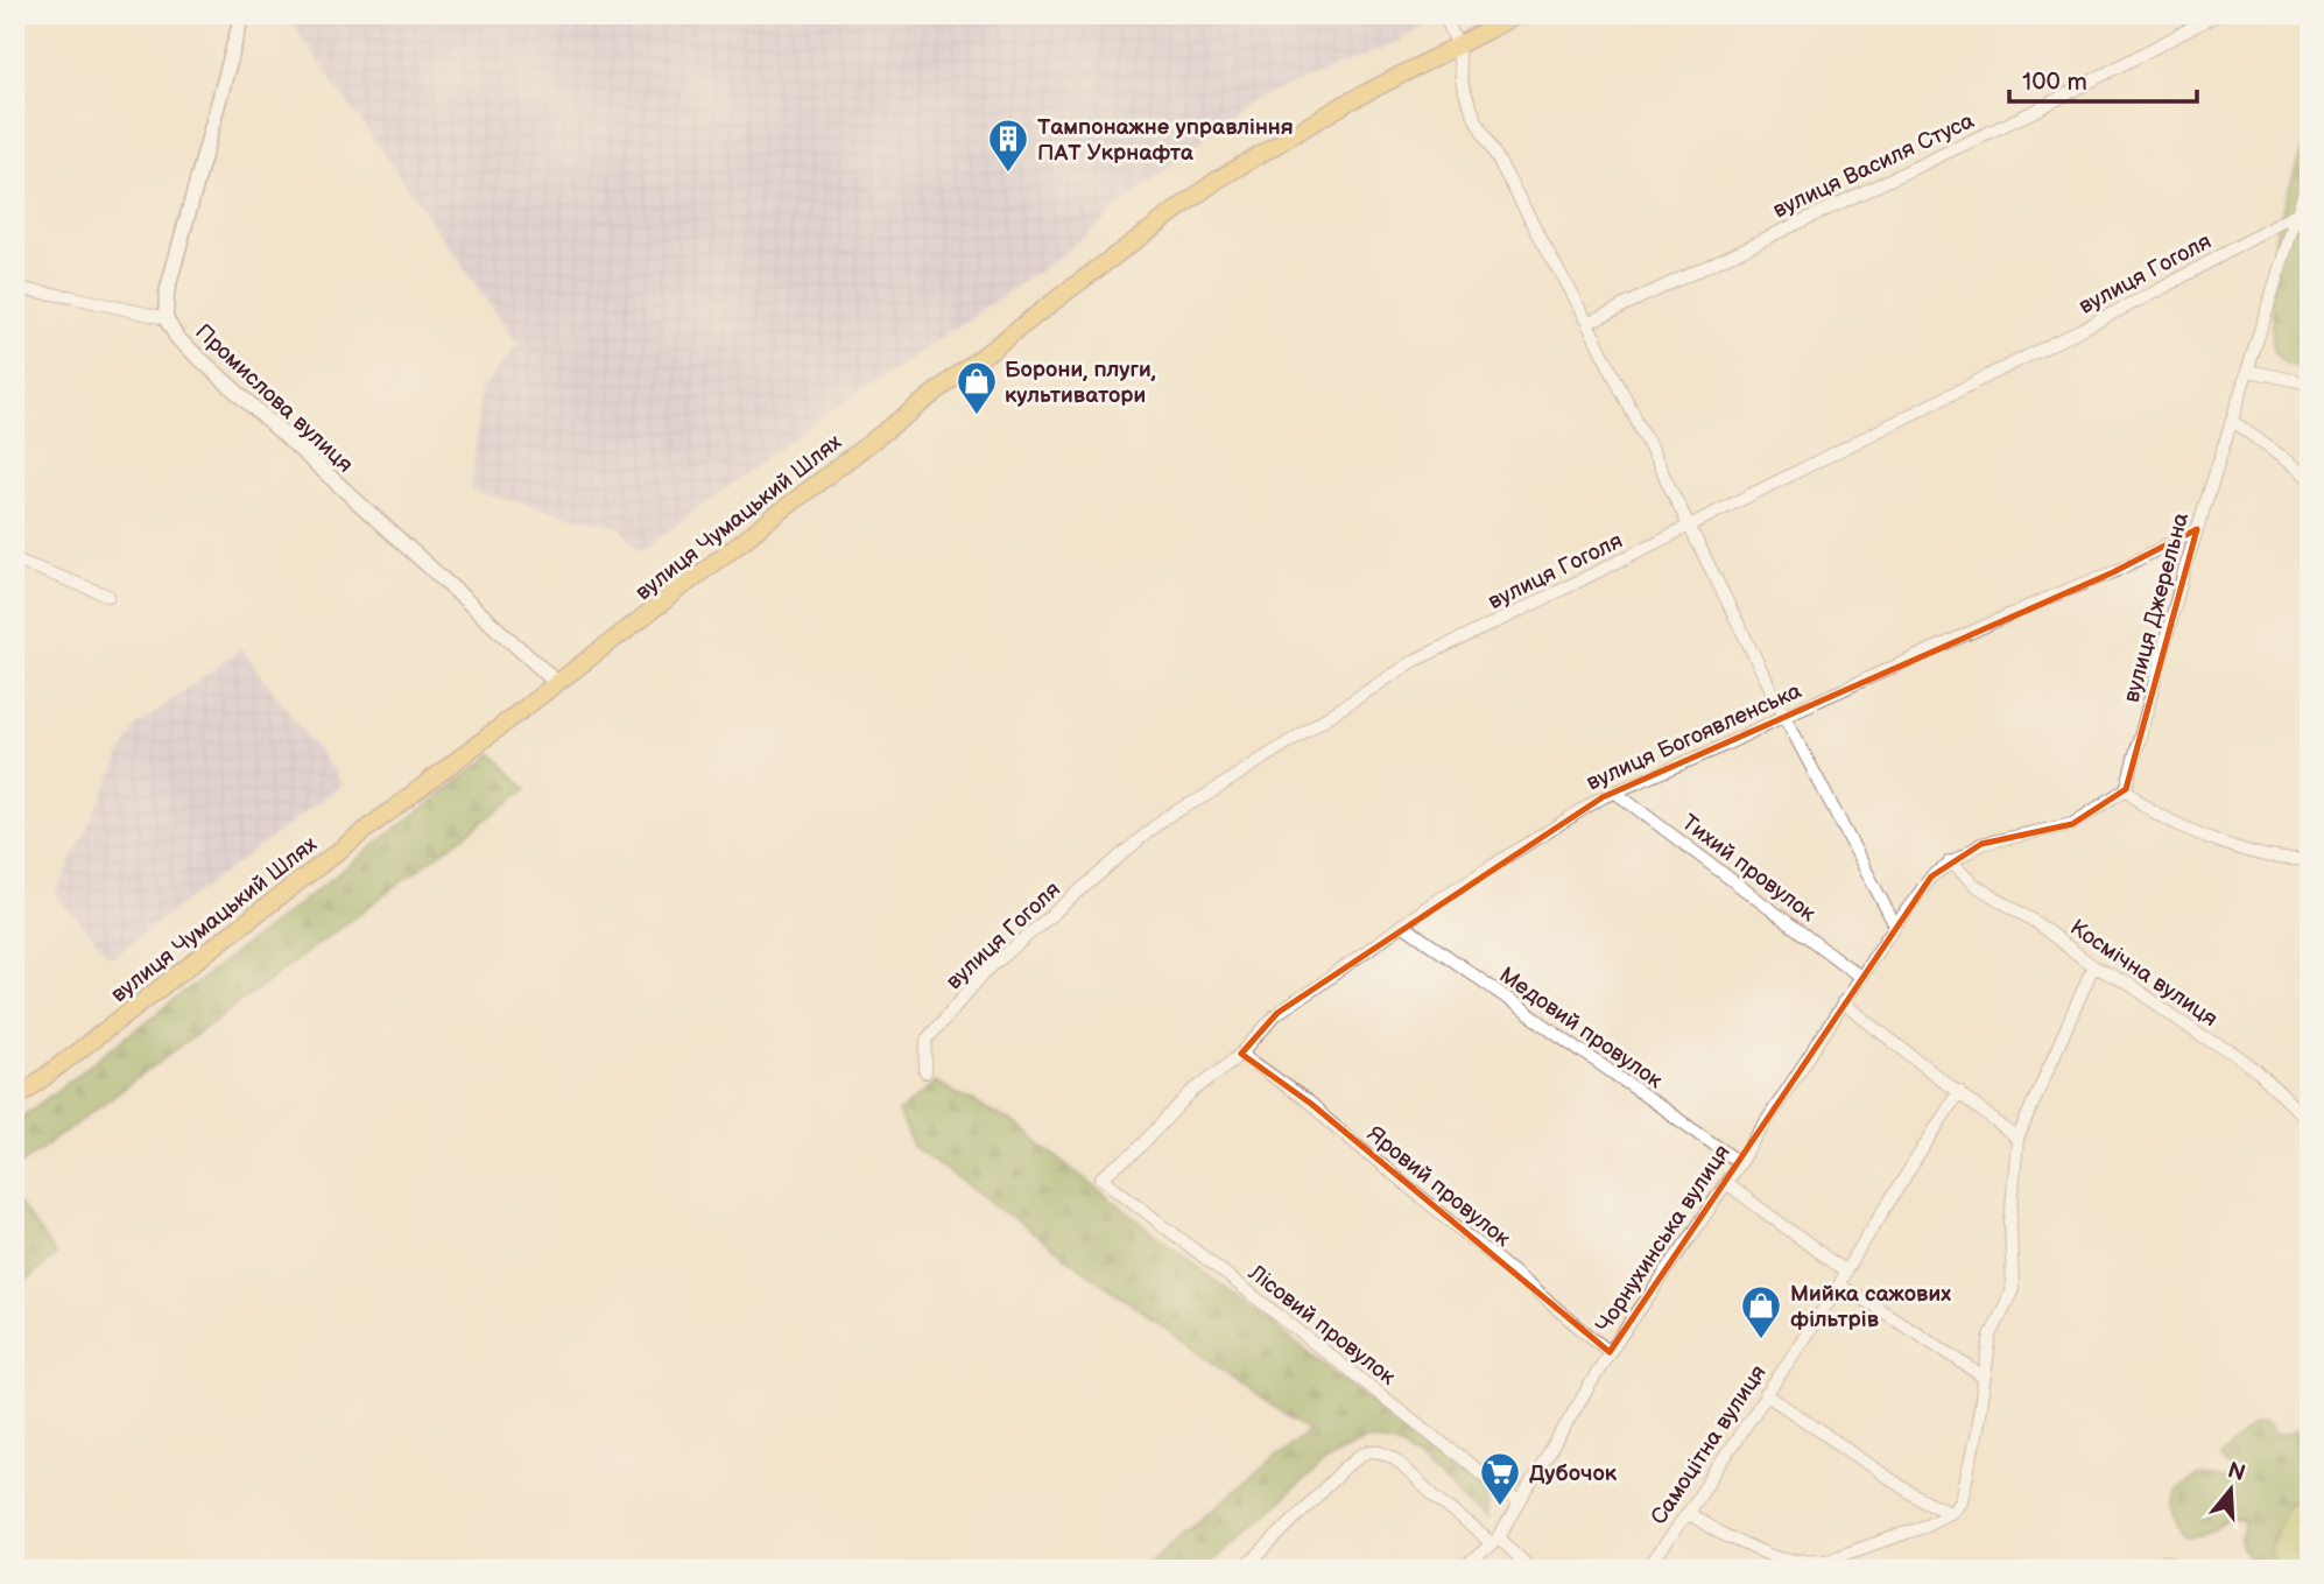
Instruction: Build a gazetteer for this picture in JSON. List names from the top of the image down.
{
  "streets": {
    "main road": ["вулиця Чумацький Шлях"],
    "street": [
      "вулиця Василя Стуса",
      "вулиця Гоголя",
      "Промислова вулиця",
      "вулиця Джерельна",
      "вулиця Богоявленська",
      "Тихий провулок",
      "Космічна вулиця",
      "Медовий провулок",
      "Яровий провулок",
      "Чорнухинська вулиця",
      "Лісовий провулок",
      "Самоцітна вулиця"
    ]
  },
  "crossings": [
    ["вулиця Гоголя", "вулиця Джерельна"],
    ["Промислова вулиця", "вулиця Чумацький Шлях"],
    ["вулиця Джерельна", "вулиця Богоявленська"],
    ["вулиця Богоявленська", "Тихий провулок"],
    ["вулиця Богоявленська", "Медовий провулок"],
    ["вулиця Богоявленська", "Яровий провулок"],
    ["вулиця Богоявленська", "Лісовий провулок"],
    ["Тихий провулок", "Чорнухинська вулиця"],
    ["Медовий провулок", "Чорнухинська вулиця"],
    ["Яровий провулок", "Чорнухинська вулиця"],
    ["Чорнухинська вулиця", "Лісовий провулок"]
  ],
  "places": {
    "building": ["Тампонажне управління ПАТ Укрнафта"],
    "shop": ["Борони, плуги, культиватори", "Мийка сажових фільтрів"],
    "supermarket": ["Дубочок"]
  },
  "scale_bar": "100 m",
  "north": "top"
}
